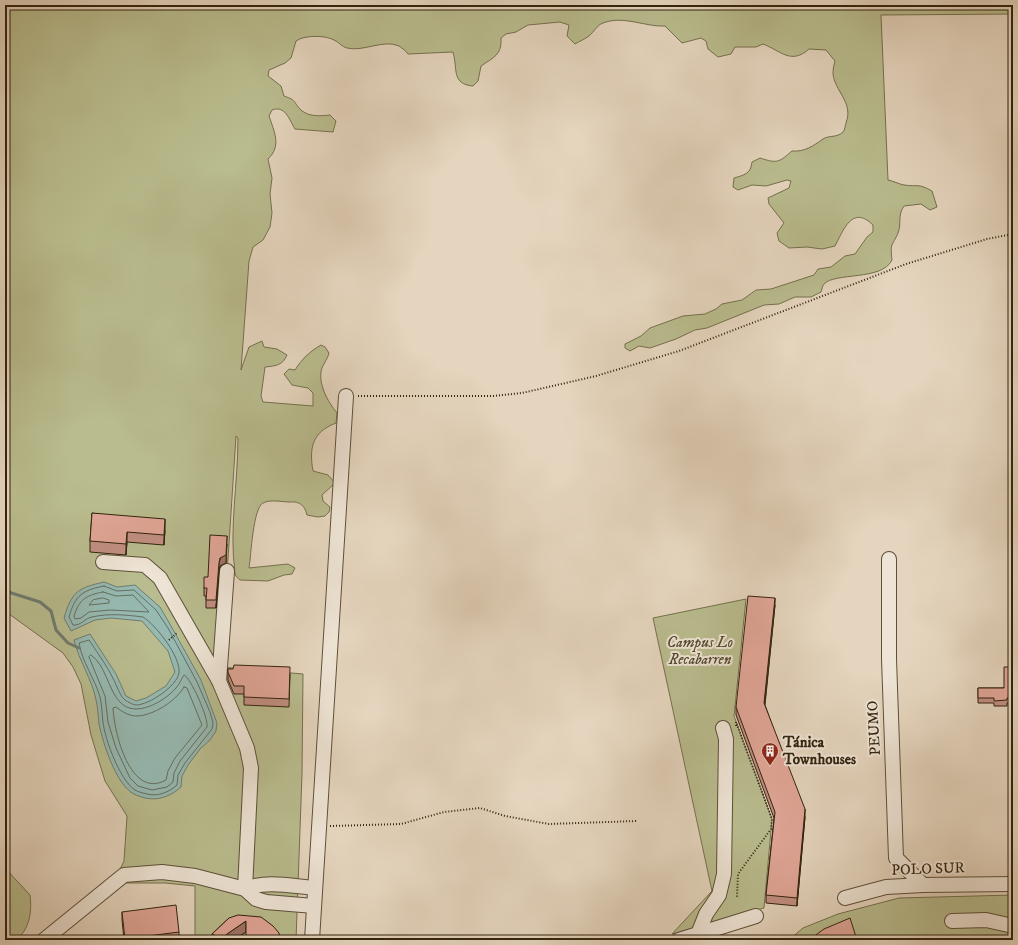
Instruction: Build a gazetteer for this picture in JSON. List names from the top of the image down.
{
  "streets": {
    "street": ["PEUMO", "POLO SUR"]
  },
  "crossings": [
    ["PEUMO", "POLO SUR"]
  ],
  "parks": ["Campus Lo Recabarren"],
  "places": {
    "building": ["Tánica Townhouses"]
  }
}
